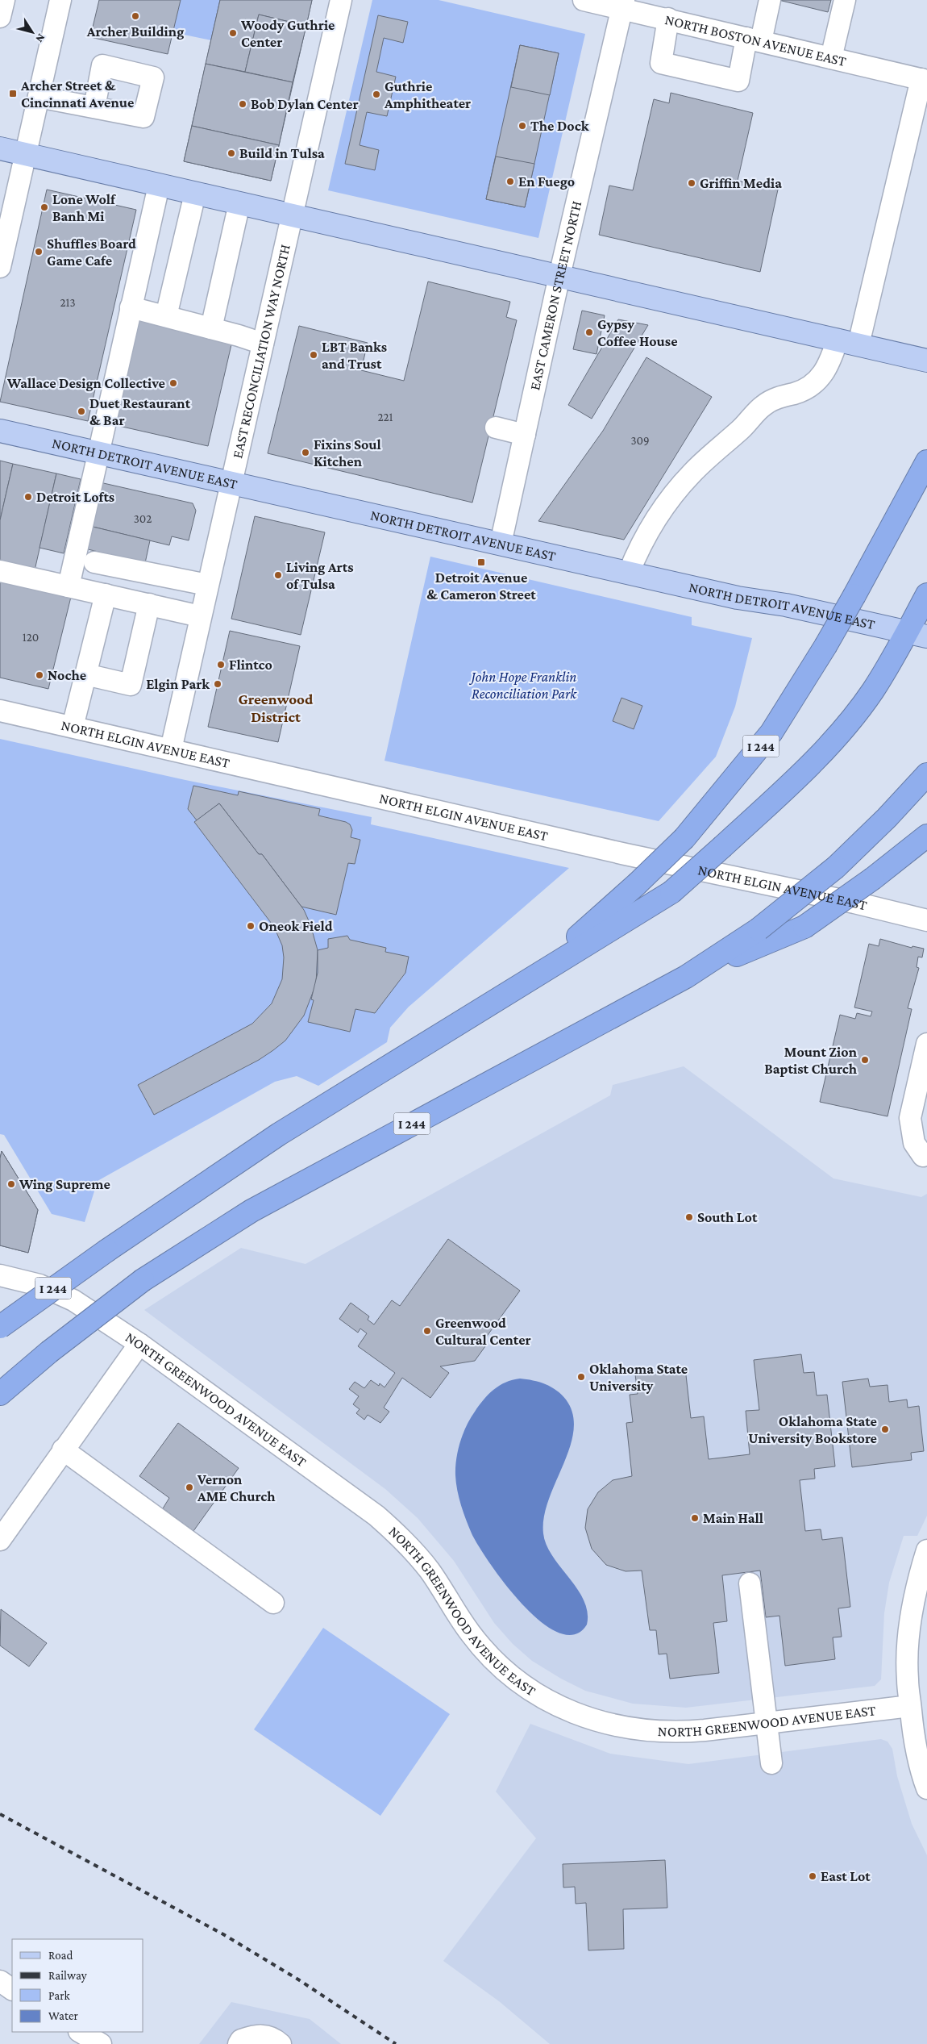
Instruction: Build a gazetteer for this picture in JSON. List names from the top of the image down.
{
  "streets": {
    "highway": ["I 244"],
    "main road": ["NORTH DETROIT AVENUE EAST"],
    "street": [
      "NORTH BOSTON AVENUE EAST",
      "EAST CAMERON STREET NORTH",
      "EAST RECONCILIATION WAY NORTH",
      "NORTH ELGIN AVENUE EAST",
      "NORTH GREENWOOD AVENUE EAST"
    ]
  },
  "crossings": [
    ["NORTH BOSTON AVENUE EAST", "EAST CAMERON STREET NORTH"],
    ["EAST CAMERON STREET NORTH", "NORTH DETROIT AVENUE EAST"],
    ["EAST RECONCILIATION WAY NORTH", "NORTH DETROIT AVENUE EAST"],
    ["EAST RECONCILIATION WAY NORTH", "NORTH ELGIN AVENUE EAST"]
  ],
  "districts": ["Greenwood District"],
  "parks": ["John Hope Franklin Reconciliation Park"],
  "places": {
    "other": [
      "Archer Building",
      "Woody Guthrie Center",
      "Guthrie Amphitheater",
      "Bob Dylan Center",
      "The Dock",
      "Build in Tulsa",
      "En Fuego",
      "Griffin Media",
      "Lone Wolf Banh Mi",
      "Shuffles Board Game Cafe",
      "Gypsy Coffee House",
      "LBT Banks and Trust",
      "Wallace Design Collective",
      "Duet Restaurant & Bar",
      "Fixins Soul Kitchen",
      "Detroit Lofts",
      "Living Arts of Tulsa",
      "Flintco",
      "Noche",
      "Elgin Park",
      "Oneok Field",
      "Mount Zion Baptist Church",
      "Wing Supreme",
      "South Lot",
      "Greenwood Cultural Center",
      "Oklahoma State University",
      "Oklahoma State University Bookstore",
      "Vernon AME Church",
      "Main Hall",
      "East Lot"
    ],
    "transit": ["Archer Street & Cincinnati Avenue", "Detroit Avenue & Cameron Street"]
  },
  "house_numbers": [
    "213",
    "221",
    "309",
    "302",
    "120"
  ],
  "legend": [
    "Road",
    "Railway",
    "Park",
    "Water"
  ],
  "north": "bottom right"
}
